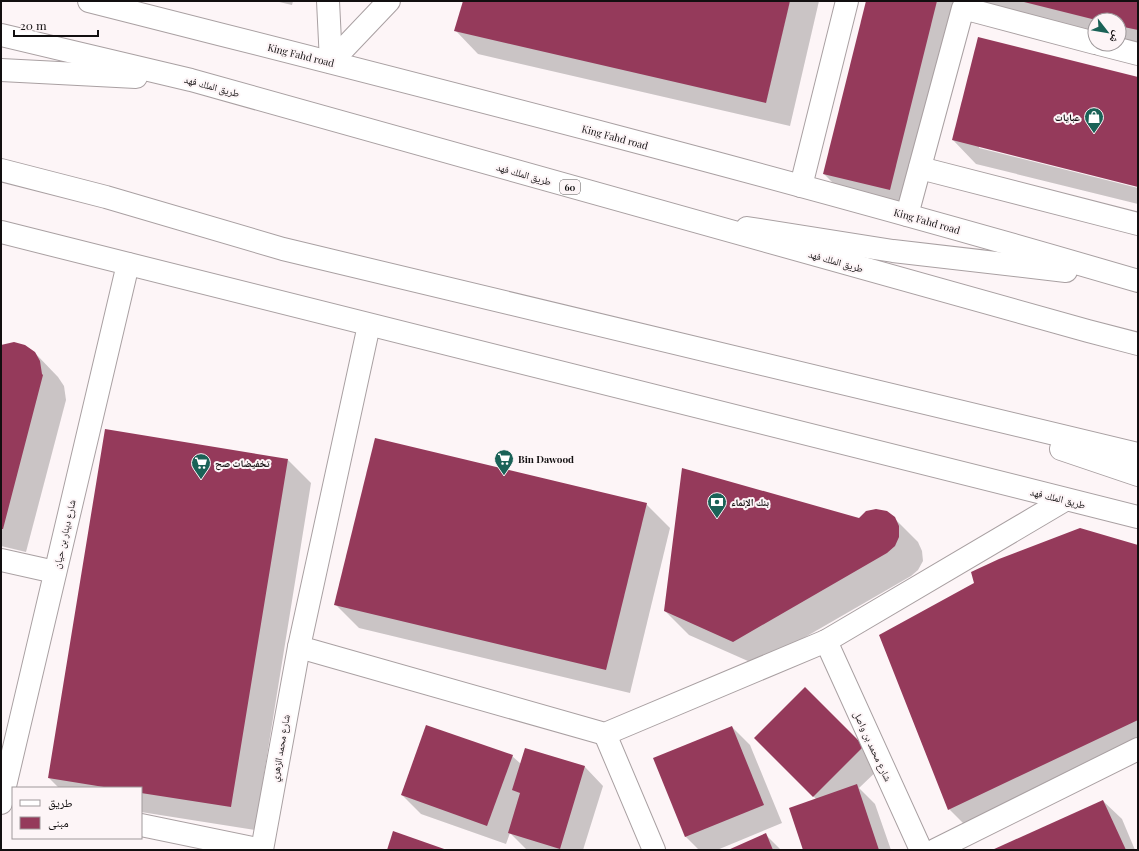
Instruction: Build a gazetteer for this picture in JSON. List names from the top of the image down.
{
  "streets": {
    "main road": [
      "King Fahd road",
      "طريق الملك فهد",
      "60",
      "شارع دينار بن حيان",
      "شارع محمد بن واصل",
      "شارع محمد الزهري"
    ]
  },
  "crossings": [
    ["طريق الملك فهد", "شارع دينار بن حيان"],
    ["طريق الملك فهد", "شارع محمد الزهري"]
  ],
  "places": {
    "shop": ["عبايات"],
    "supermarket": ["Bin Dawood", "تخفيضات صح"],
    "bank": ["بنك الإنماء"]
  },
  "legend": ["طريق", "مبنى"],
  "scale_bar": "20 m",
  "north": "bottom right"
}
